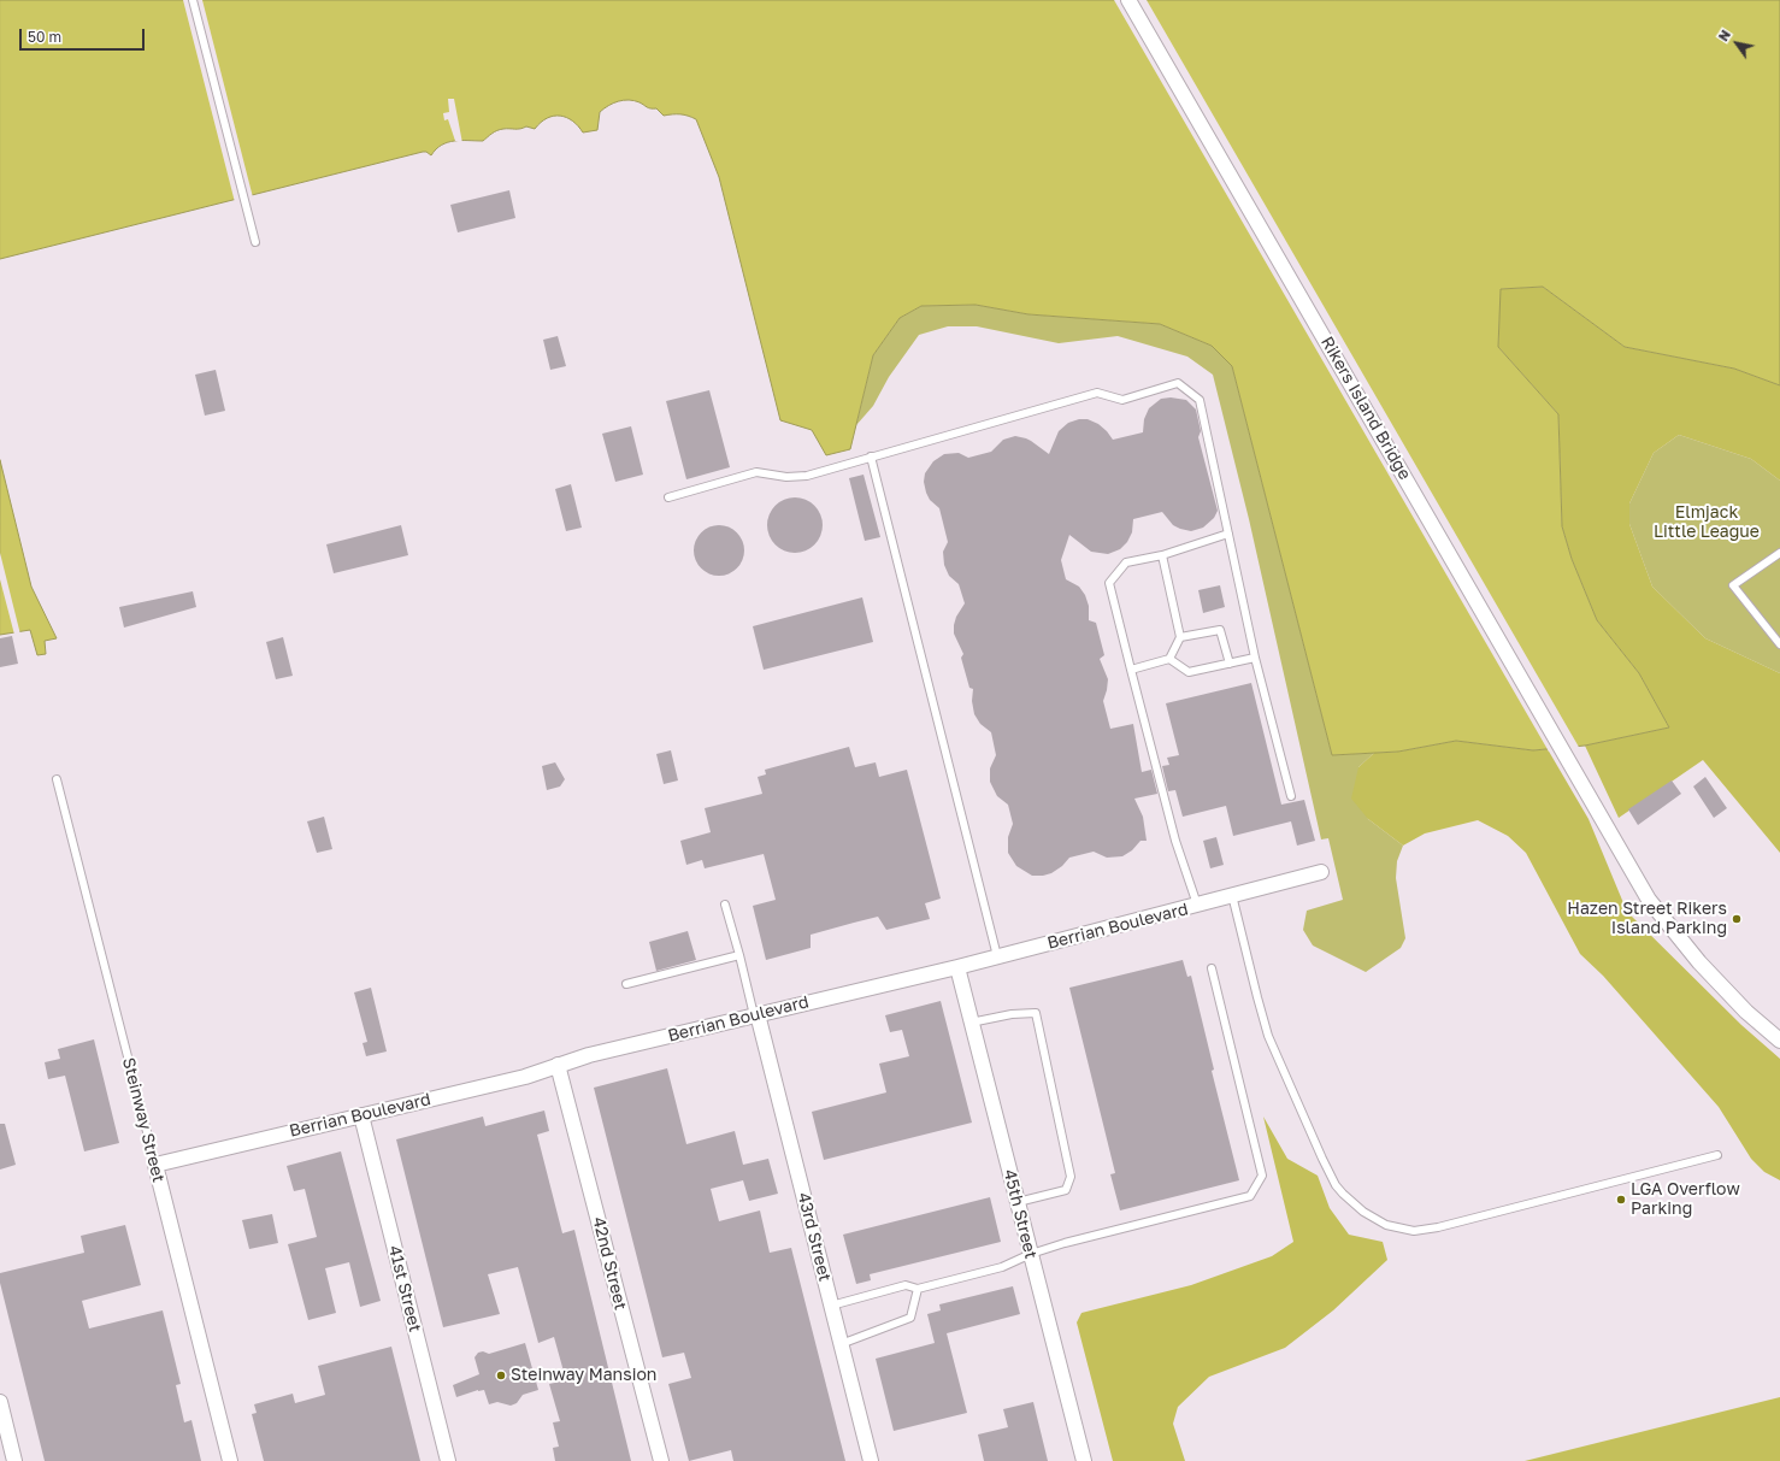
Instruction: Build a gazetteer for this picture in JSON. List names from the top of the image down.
{
  "streets": {
    "street": [
      "Rikers Island Bridge",
      "Berrian Boulevard",
      "Steinway Street",
      "45th Street",
      "43rd Street",
      "42nd Street",
      "41st Street"
    ]
  },
  "crossings": [
    ["Berrian Boulevard", "Steinway Street"],
    ["Berrian Boulevard", "45th Street"],
    ["Berrian Boulevard", "43rd Street"],
    ["Berrian Boulevard", "42nd Street"],
    ["Berrian Boulevard", "41st Street"]
  ],
  "parks": ["Elmjack Little League"],
  "places": ["Hazen Street Rikers Island Parking", "LGA Overflow Parking", "Steinway Mansion"],
  "scale_bar": "50 m",
  "north": "top left"
}
